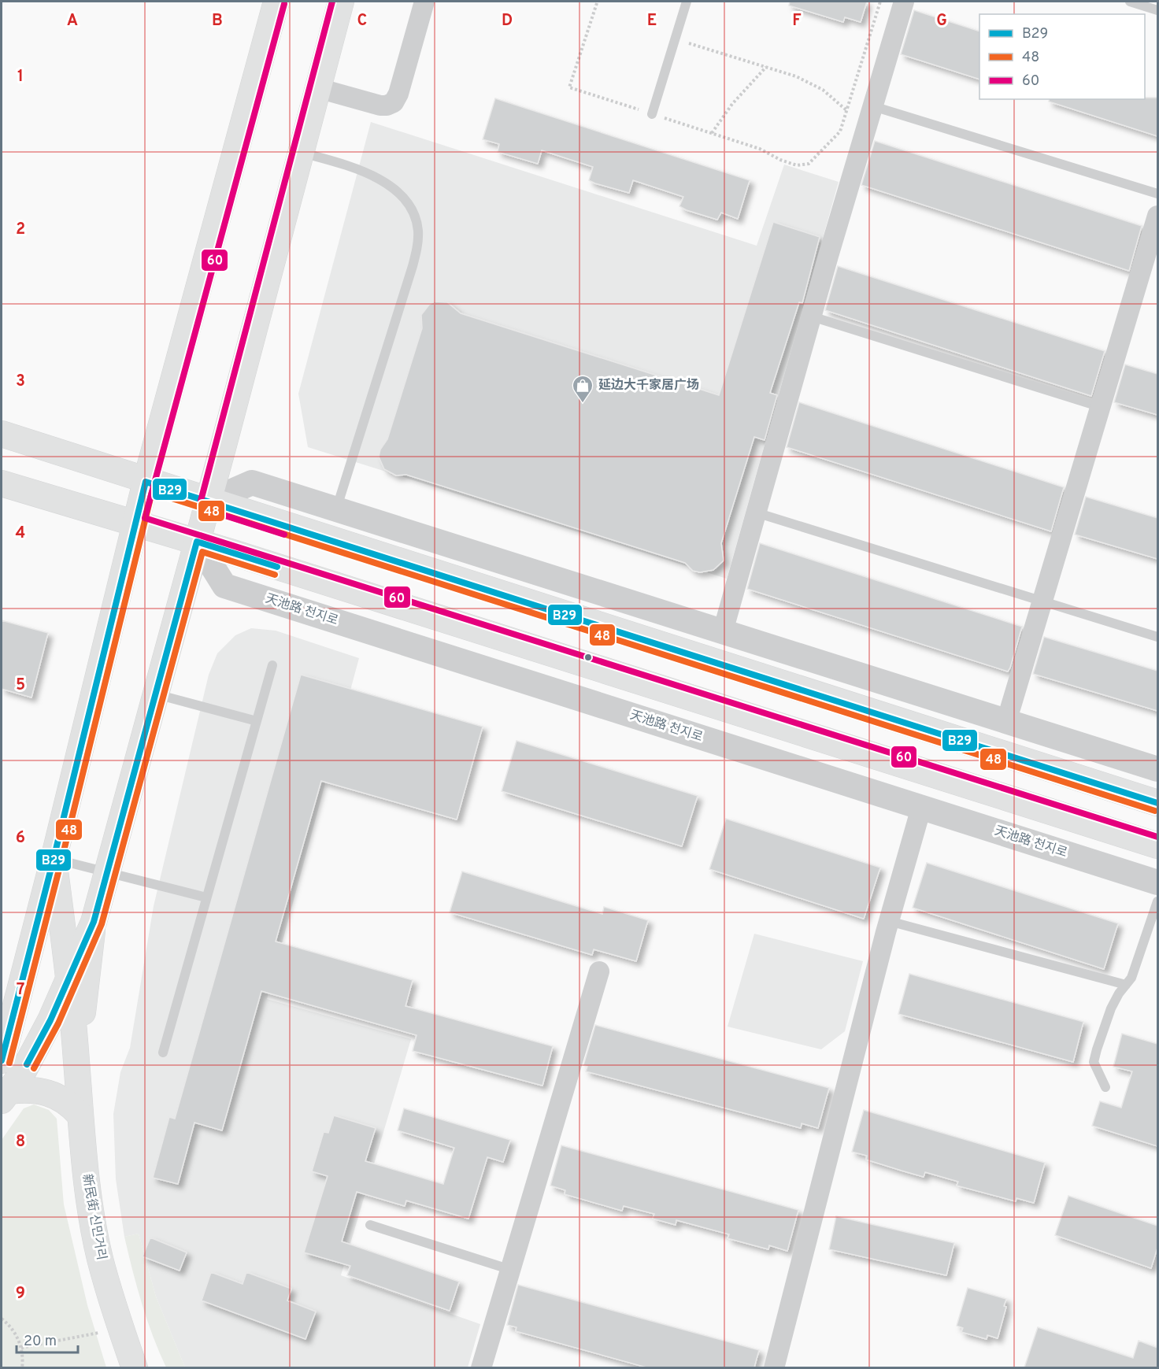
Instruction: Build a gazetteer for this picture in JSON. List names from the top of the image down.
{
  "streets": {
    "main road": ["新民街 신민거리"],
    "street": ["天池路 천지로"]
  },
  "crossings": [
    ["天池路 천지로", "新民街 신민거리"]
  ],
  "places": {
    "shop": ["延边大千家居广场"]
  },
  "lines": ["transit line 60", "transit line B29", "transit line 48"],
  "legend": ["B29", "48", "60"],
  "scale_bar": "20 m",
  "grid": {
    "columns": [
      "A",
      "B",
      "C",
      "D",
      "E",
      "F",
      "G"
    ],
    "rows": [
      "1",
      "2",
      "3",
      "4",
      "5",
      "6",
      "7",
      "8",
      "9"
    ]
  }
}
